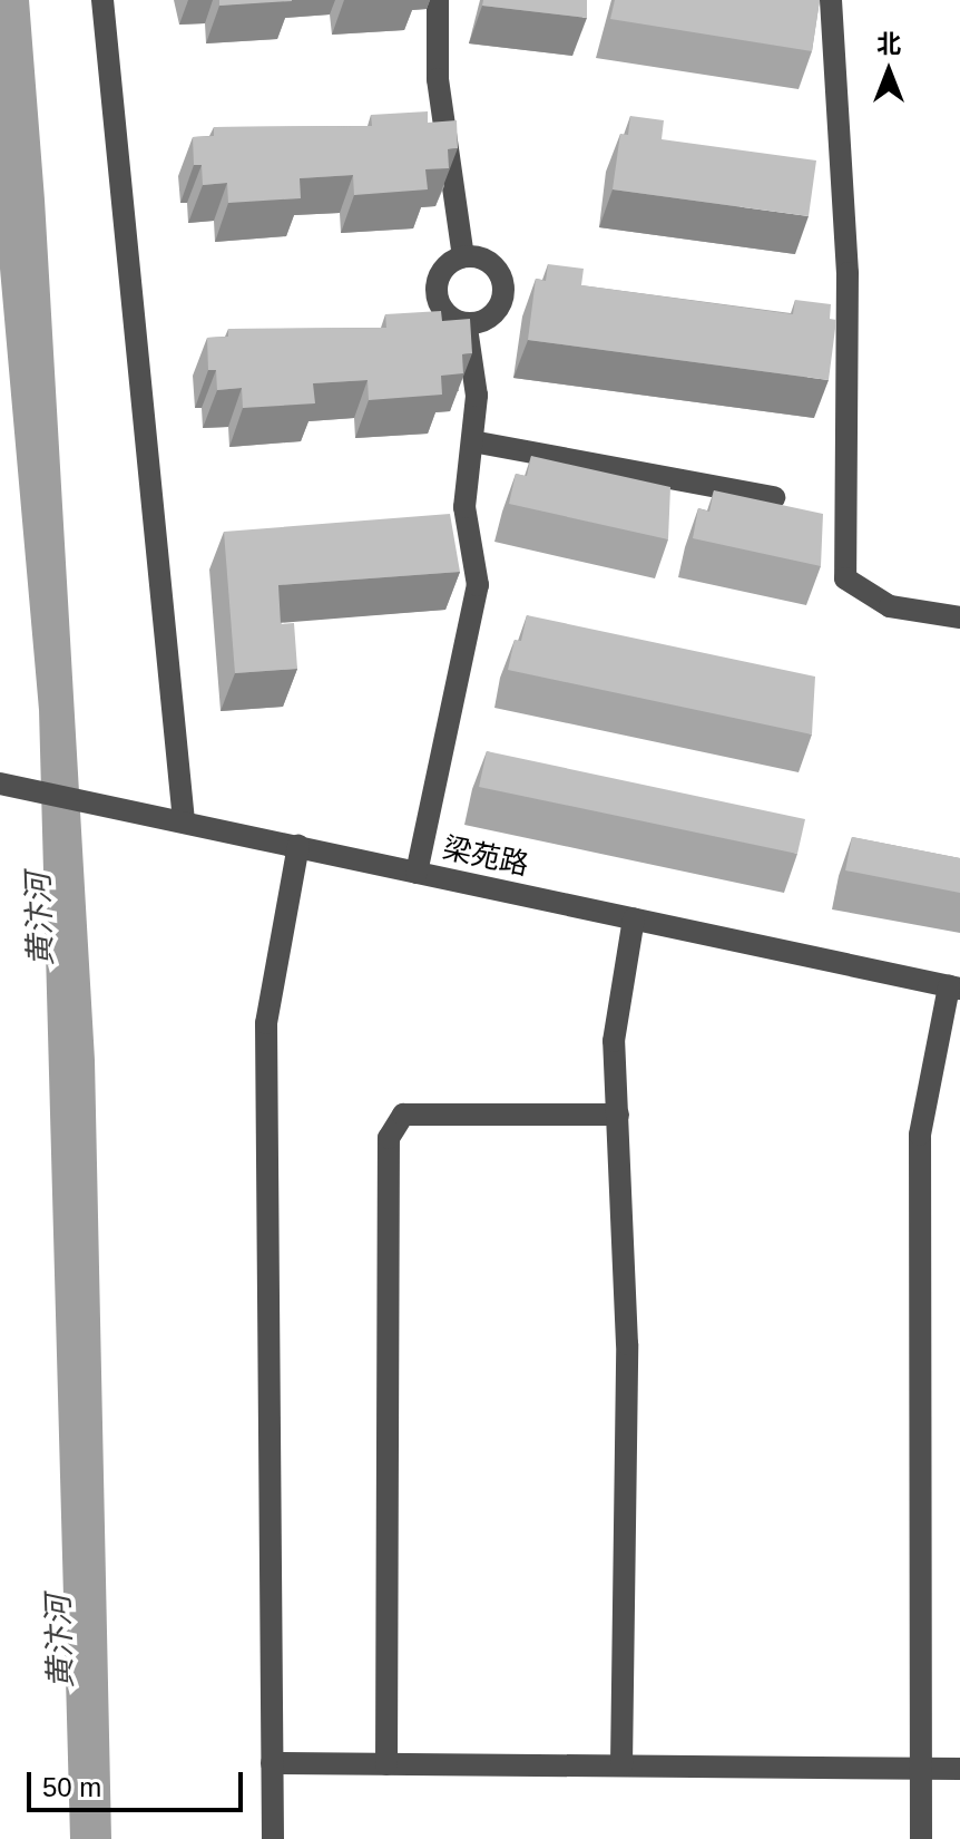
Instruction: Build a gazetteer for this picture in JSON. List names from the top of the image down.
{
  "streets": {
    "street": ["梁苑路"]
  },
  "water": ["黄汴河"],
  "scale_bar": "50 m",
  "north": "top"
}
